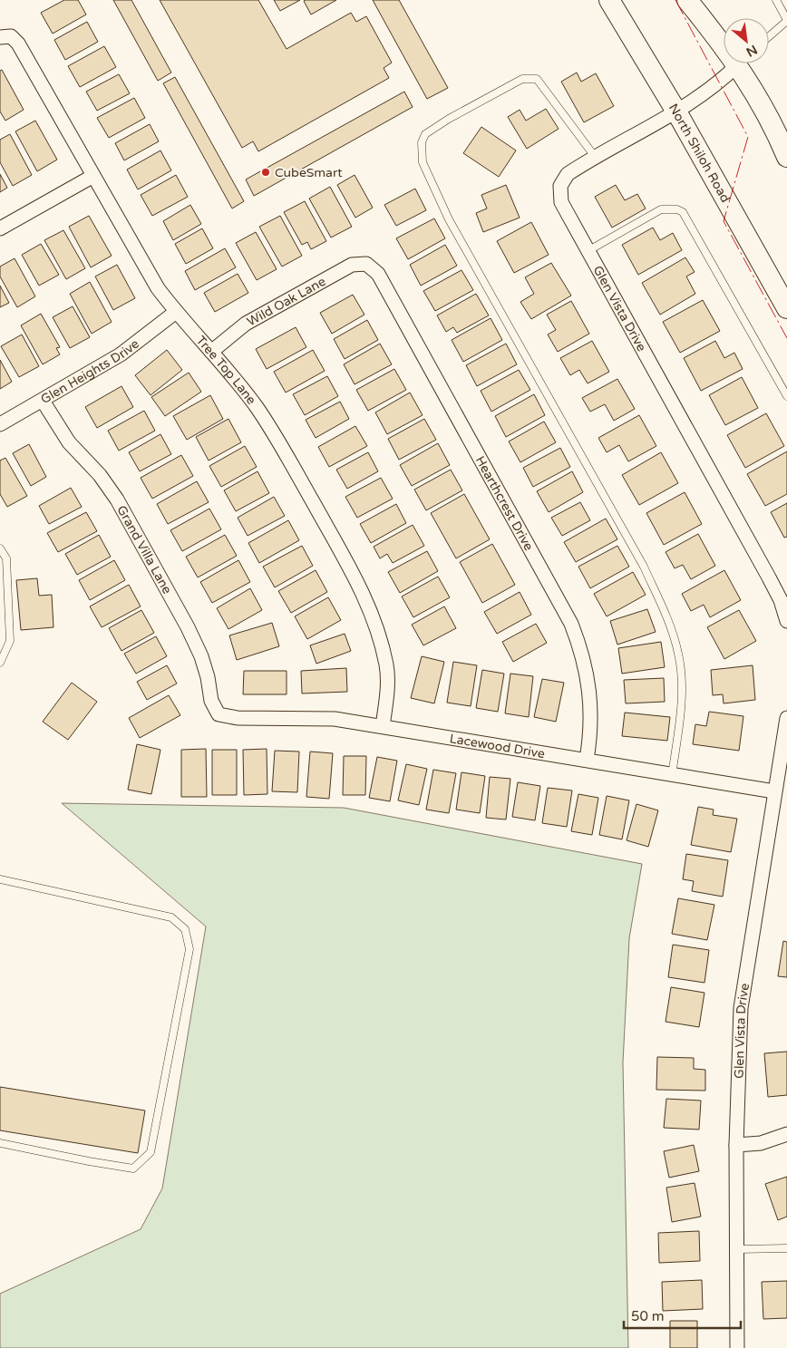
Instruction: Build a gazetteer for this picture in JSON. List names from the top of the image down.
{
  "streets": {
    "main road": ["North Shiloh Road"],
    "street": [
      "Wild Oak Lane",
      "Glen Vista Drive",
      "Glen Heights Drive",
      "Tree Top Lane",
      "Hearthcrest Drive",
      "Grand Villa Lane",
      "Lacewood Drive"
    ]
  },
  "crossings": [
    ["North Shiloh Road", "Glen Vista Drive"],
    ["Wild Oak Lane", "Tree Top Lane"],
    ["Wild Oak Lane", "Hearthcrest Drive"],
    ["Glen Vista Drive", "Lacewood Drive"],
    ["Glen Heights Drive", "Tree Top Lane"],
    ["Glen Heights Drive", "Grand Villa Lane"],
    ["Tree Top Lane", "Lacewood Drive"],
    ["Hearthcrest Drive", "Lacewood Drive"],
    ["Grand Villa Lane", "Lacewood Drive"]
  ],
  "places": ["CubeSmart"],
  "scale_bar": "50 m",
  "north": "bottom right"
}
